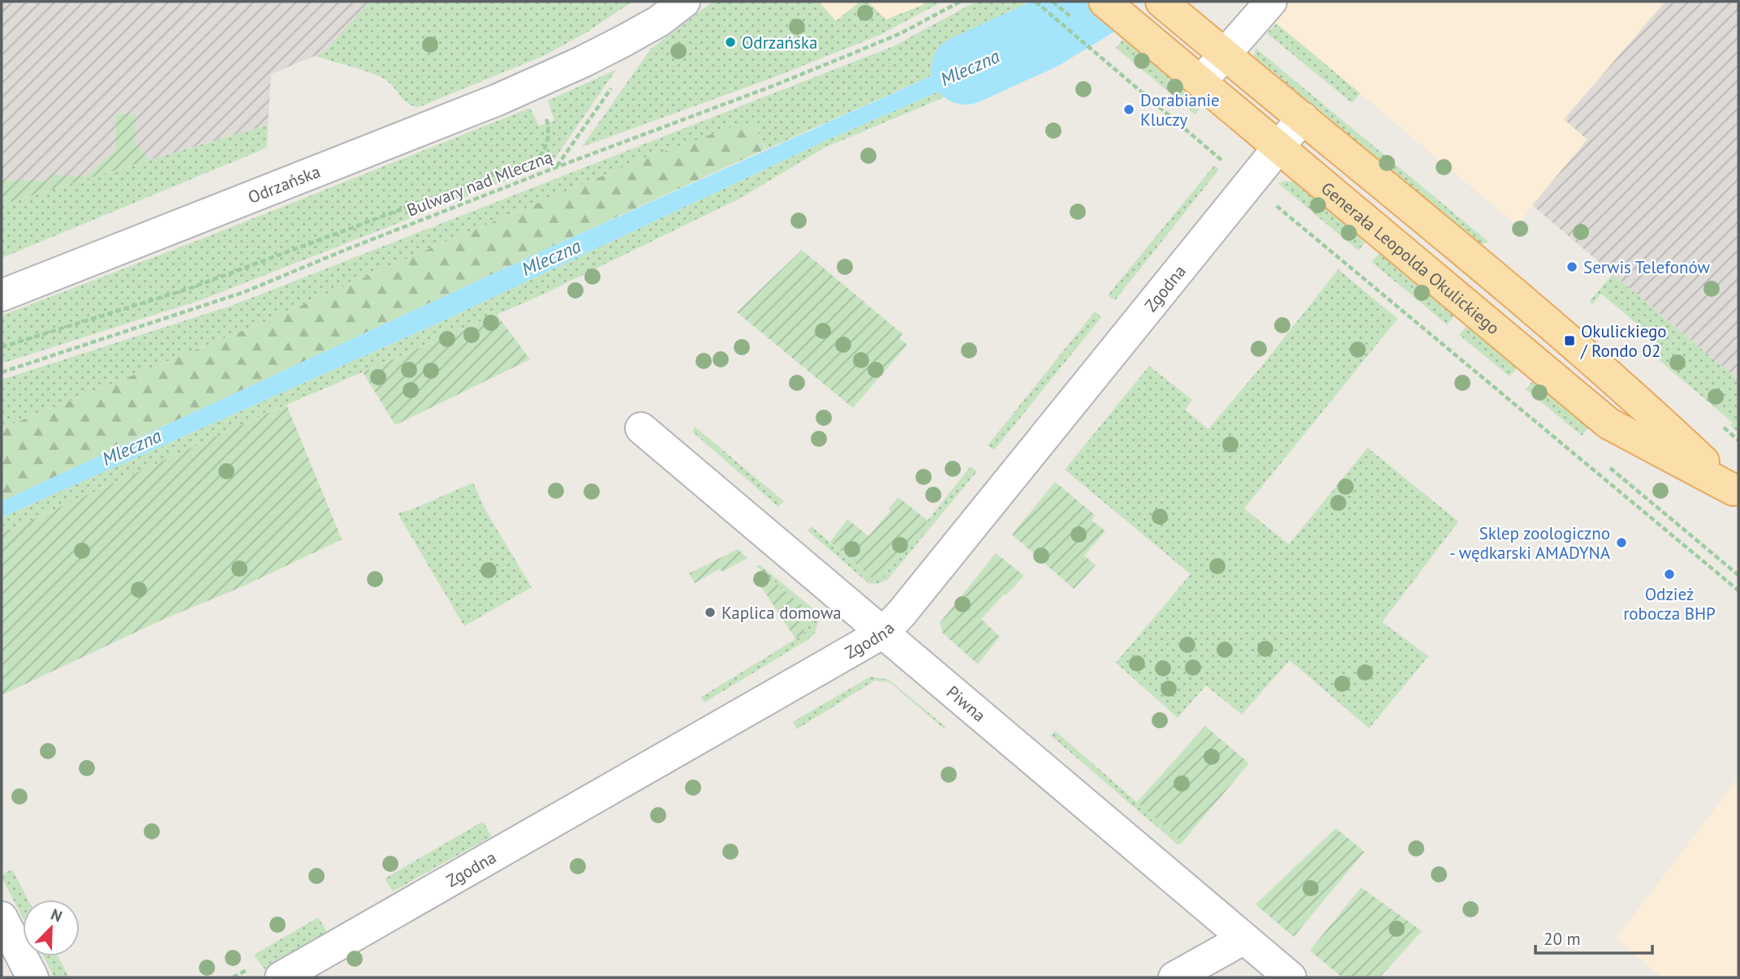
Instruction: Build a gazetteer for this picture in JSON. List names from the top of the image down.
{
  "streets": {
    "main road": ["Generała Leopolda Okulickiego"],
    "street": ["Odrzańska", "Zgodna", "Piwna"],
    "path": ["Bulwary nad Mleczną"]
  },
  "crossings": [
    ["Generała Leopolda Okulickiego", "Zgodna"],
    ["Zgodna", "Piwna"]
  ],
  "water": ["Mleczna"],
  "places": {
    "other": [
      "Odrzańska",
      "Dorabianie Kluczy",
      "Serwis Telefonów",
      "Sklep zoologiczno - wędkarski AMADYNA",
      "Odzież robocza BHP",
      "Kaplica domowa"
    ],
    "transit": ["Okulickiego / Rondo 02"]
  },
  "scale_bar": "20 m",
  "north": "top right"
}
